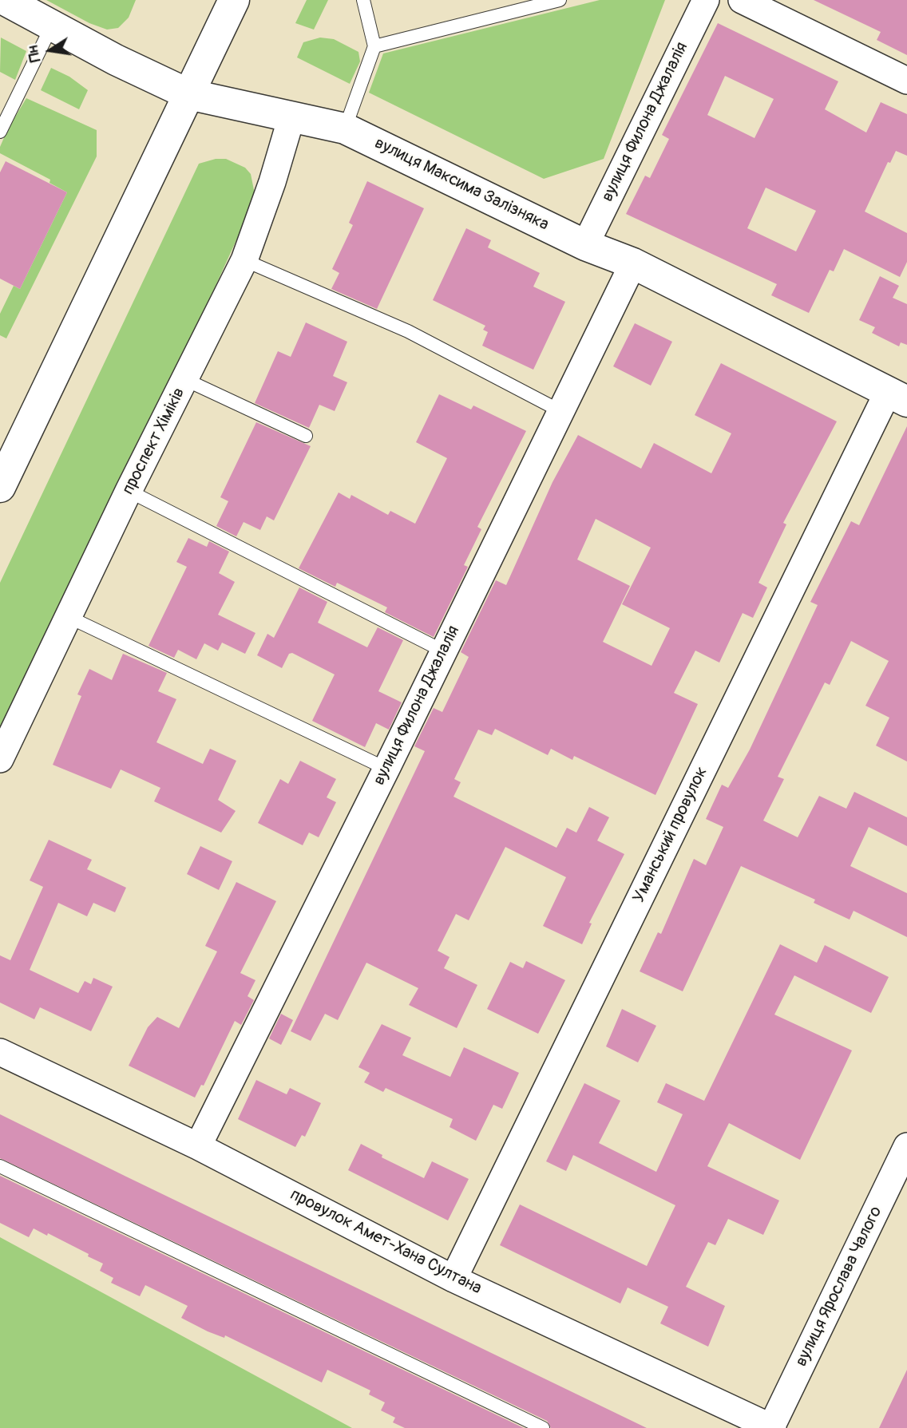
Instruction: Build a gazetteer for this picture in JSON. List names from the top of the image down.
{
  "streets": {
    "street": [
      "вулиця Филона Джалалія",
      "вулиця Максима Залізняка",
      "проспект Хіміків",
      "Уманський провулок",
      "провулок Амет-Хана Султана",
      "вулиця Ярослава Чалого"
    ]
  },
  "crossings": [
    ["вулиця Филона Джалалія", "вулиця Максима Залізняка"],
    ["вулиця Филона Джалалія", "провулок Амет-Хана Султана"],
    ["вулиця Максима Залізняка", "проспект Хіміків"],
    ["вулиця Максима Залізняка", "Уманський провулок"],
    ["Уманський провулок", "провулок Амет-Хана Султана"],
    ["провулок Амет-Хана Султана", "вулиця Ярослава Чалого"]
  ],
  "north": "left"
}
